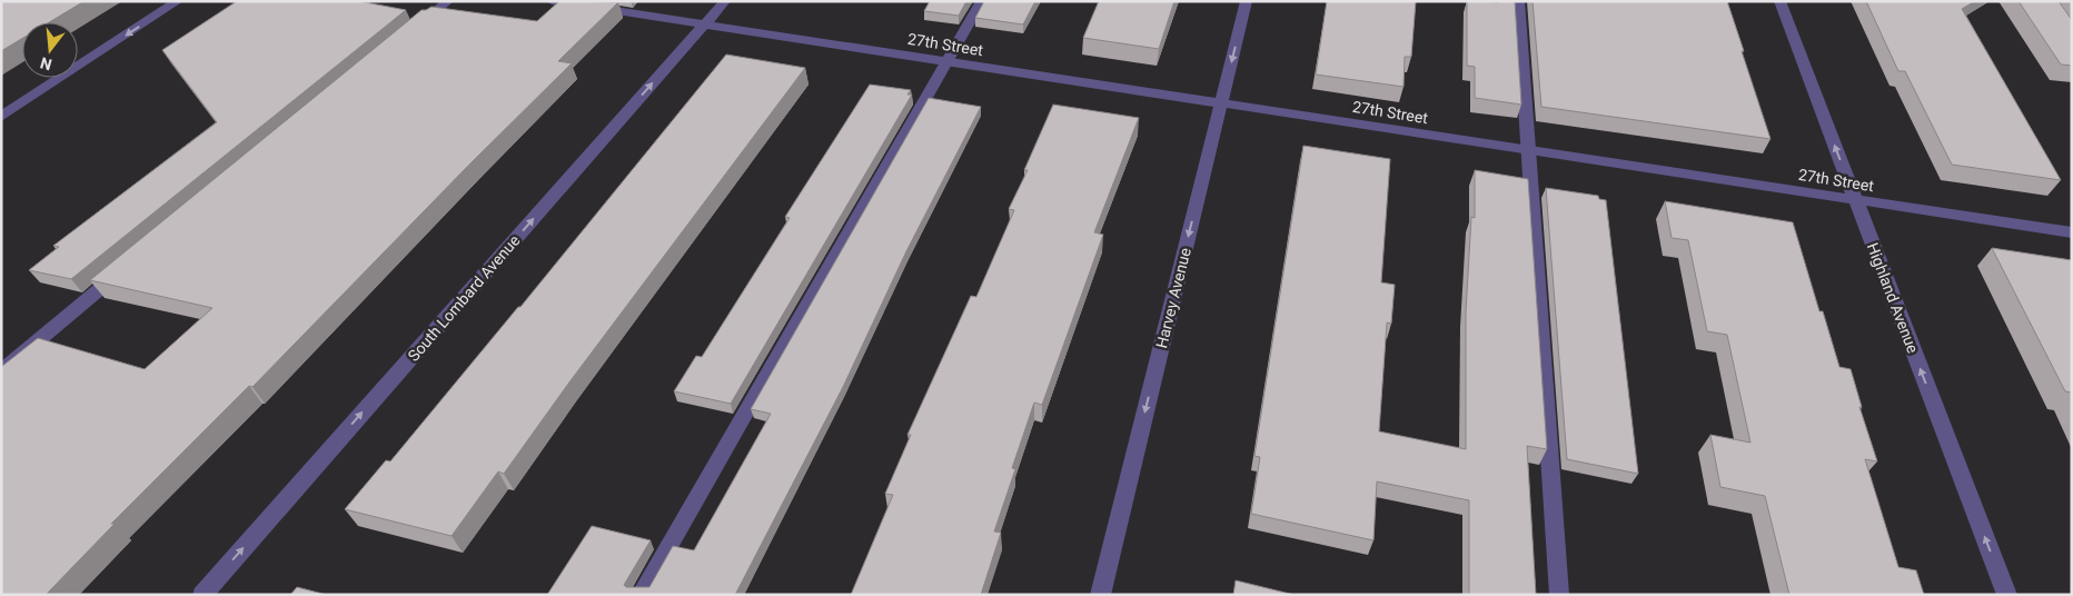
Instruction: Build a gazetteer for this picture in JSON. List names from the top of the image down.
{
  "streets": {
    "street": [
      "27th Street",
      "South Lombard Avenue",
      "Harvey Avenue",
      "Highland Avenue"
    ]
  },
  "crossings": [
    ["27th Street", "South Lombard Avenue"],
    ["27th Street", "Harvey Avenue"],
    ["27th Street", "Highland Avenue"]
  ],
  "one_way": ["South Lombard Avenue", "Harvey Avenue", "Highland Avenue"],
  "north": "bottom"
}
